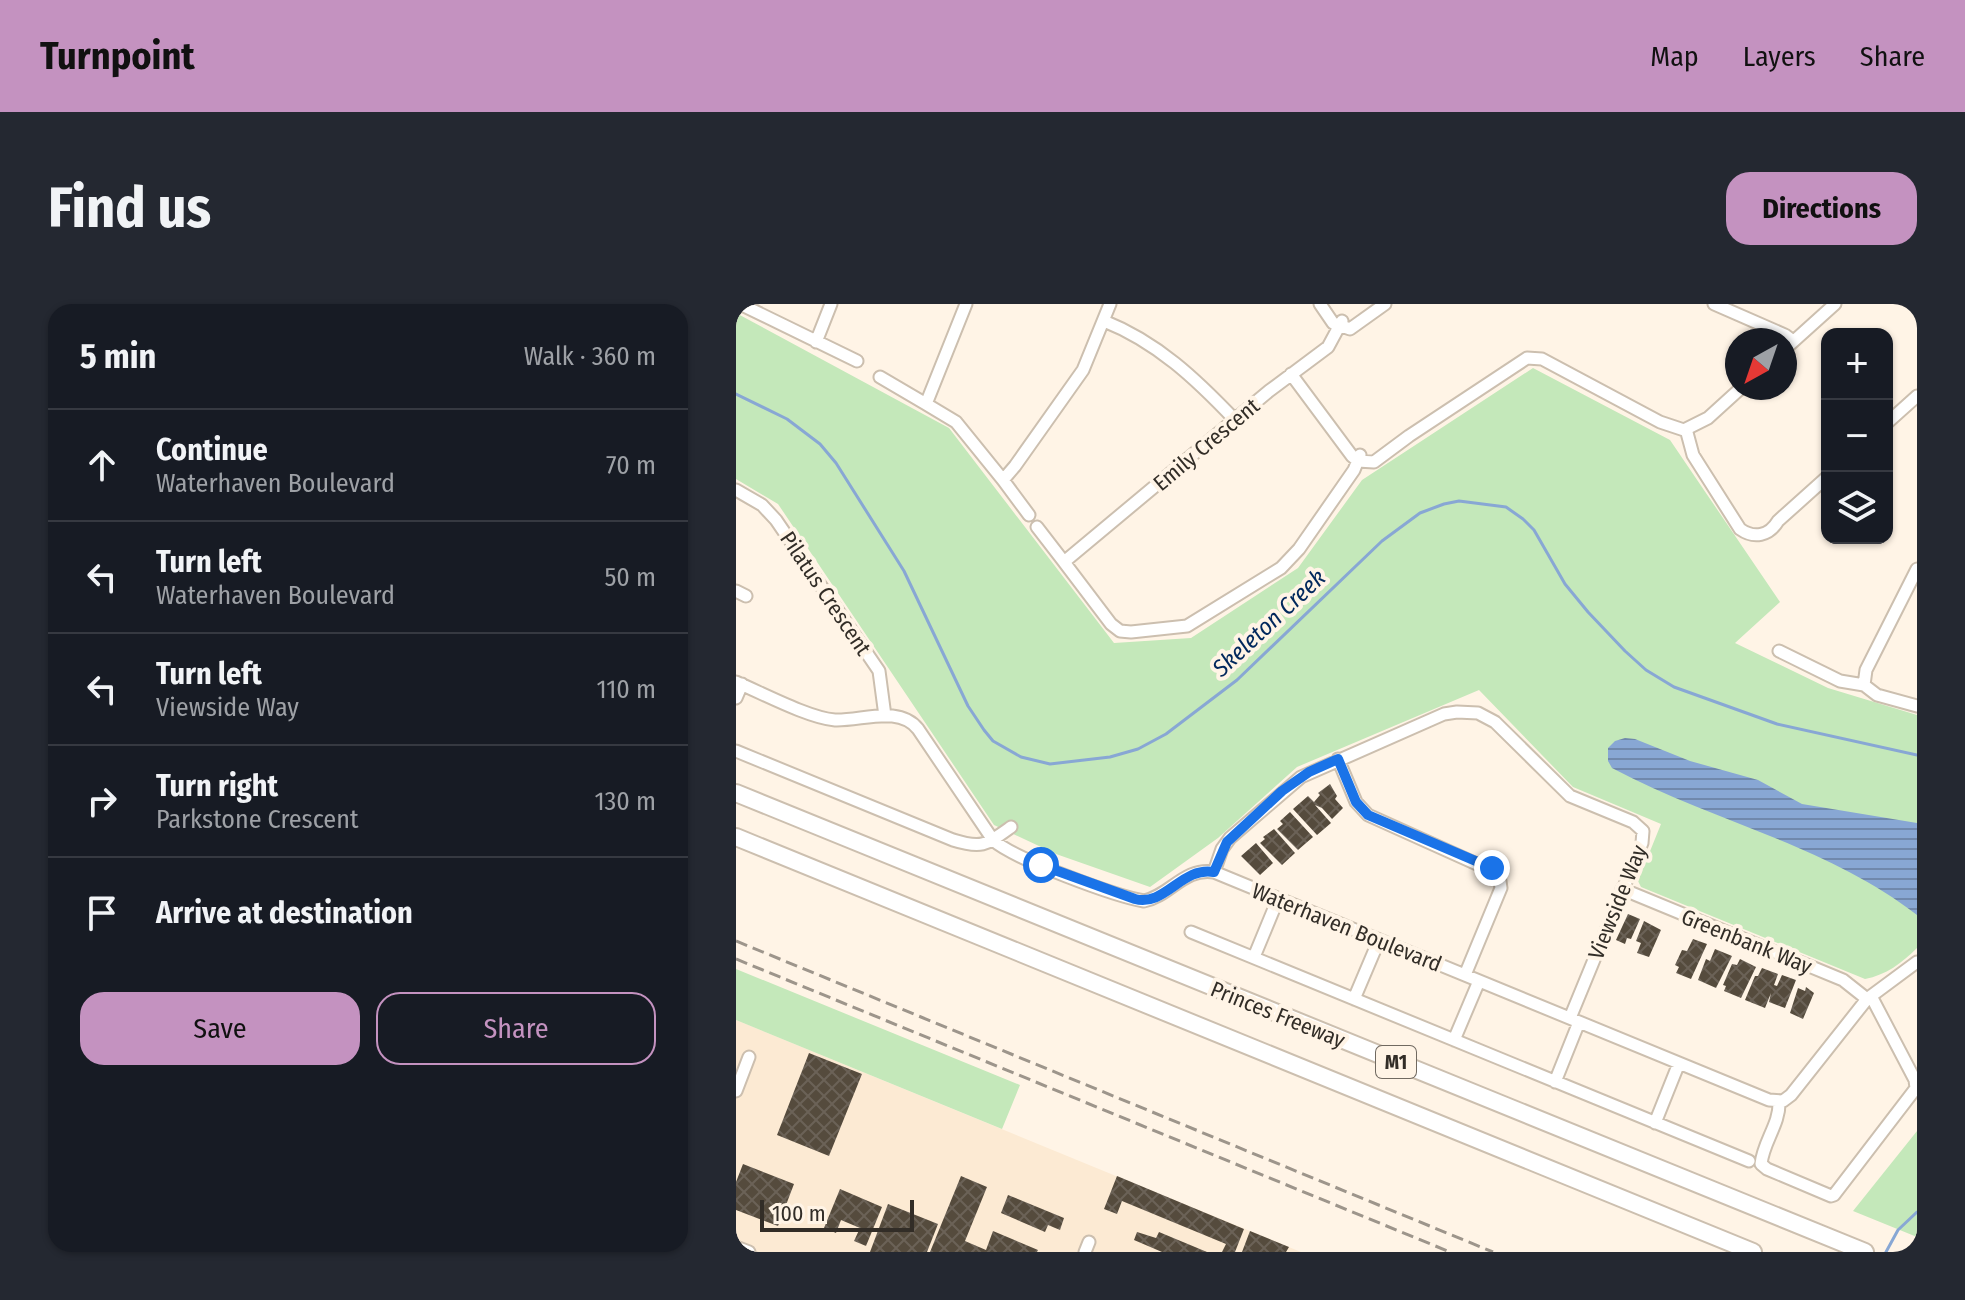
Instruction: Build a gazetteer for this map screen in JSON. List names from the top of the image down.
{
  "streets": {
    "highway": ["Princes Freeway", "M1"],
    "street": [
      "Emily Crescent",
      "Pilatus Crescent",
      "Viewside Way",
      "Waterhaven Boulevard",
      "Greenbank Way"
    ]
  },
  "crossings": [
    ["Viewside Way", "Waterhaven Boulevard"],
    ["Viewside Way", "Greenbank Way"]
  ],
  "water": ["Skeleton Creek"],
  "scale_bar": "100 m",
  "north": "bottom left",
  "page": {
    "header": "Turnpoint",
    "nav": ["Map", "Layers", "Share"],
    "buttons": [
      "Directions",
      ["Save", "Share"]
    ],
    "title": "Find us",
    "heading": ["5 min", "Walk · 360 m"],
    "map_buttons": ["+", "−"],
    "list": [
      ["Continue", "Waterhaven Boulevard", "70 m"],
      ["Turn left", "Waterhaven Boulevard", "50 m"],
      ["Turn left", "Viewside Way", "110 m"],
      ["Turn right", "Parkstone Crescent", "130 m"],
      "Arrive at destination"
    ],
    "scale": "100 m"
  }
}
